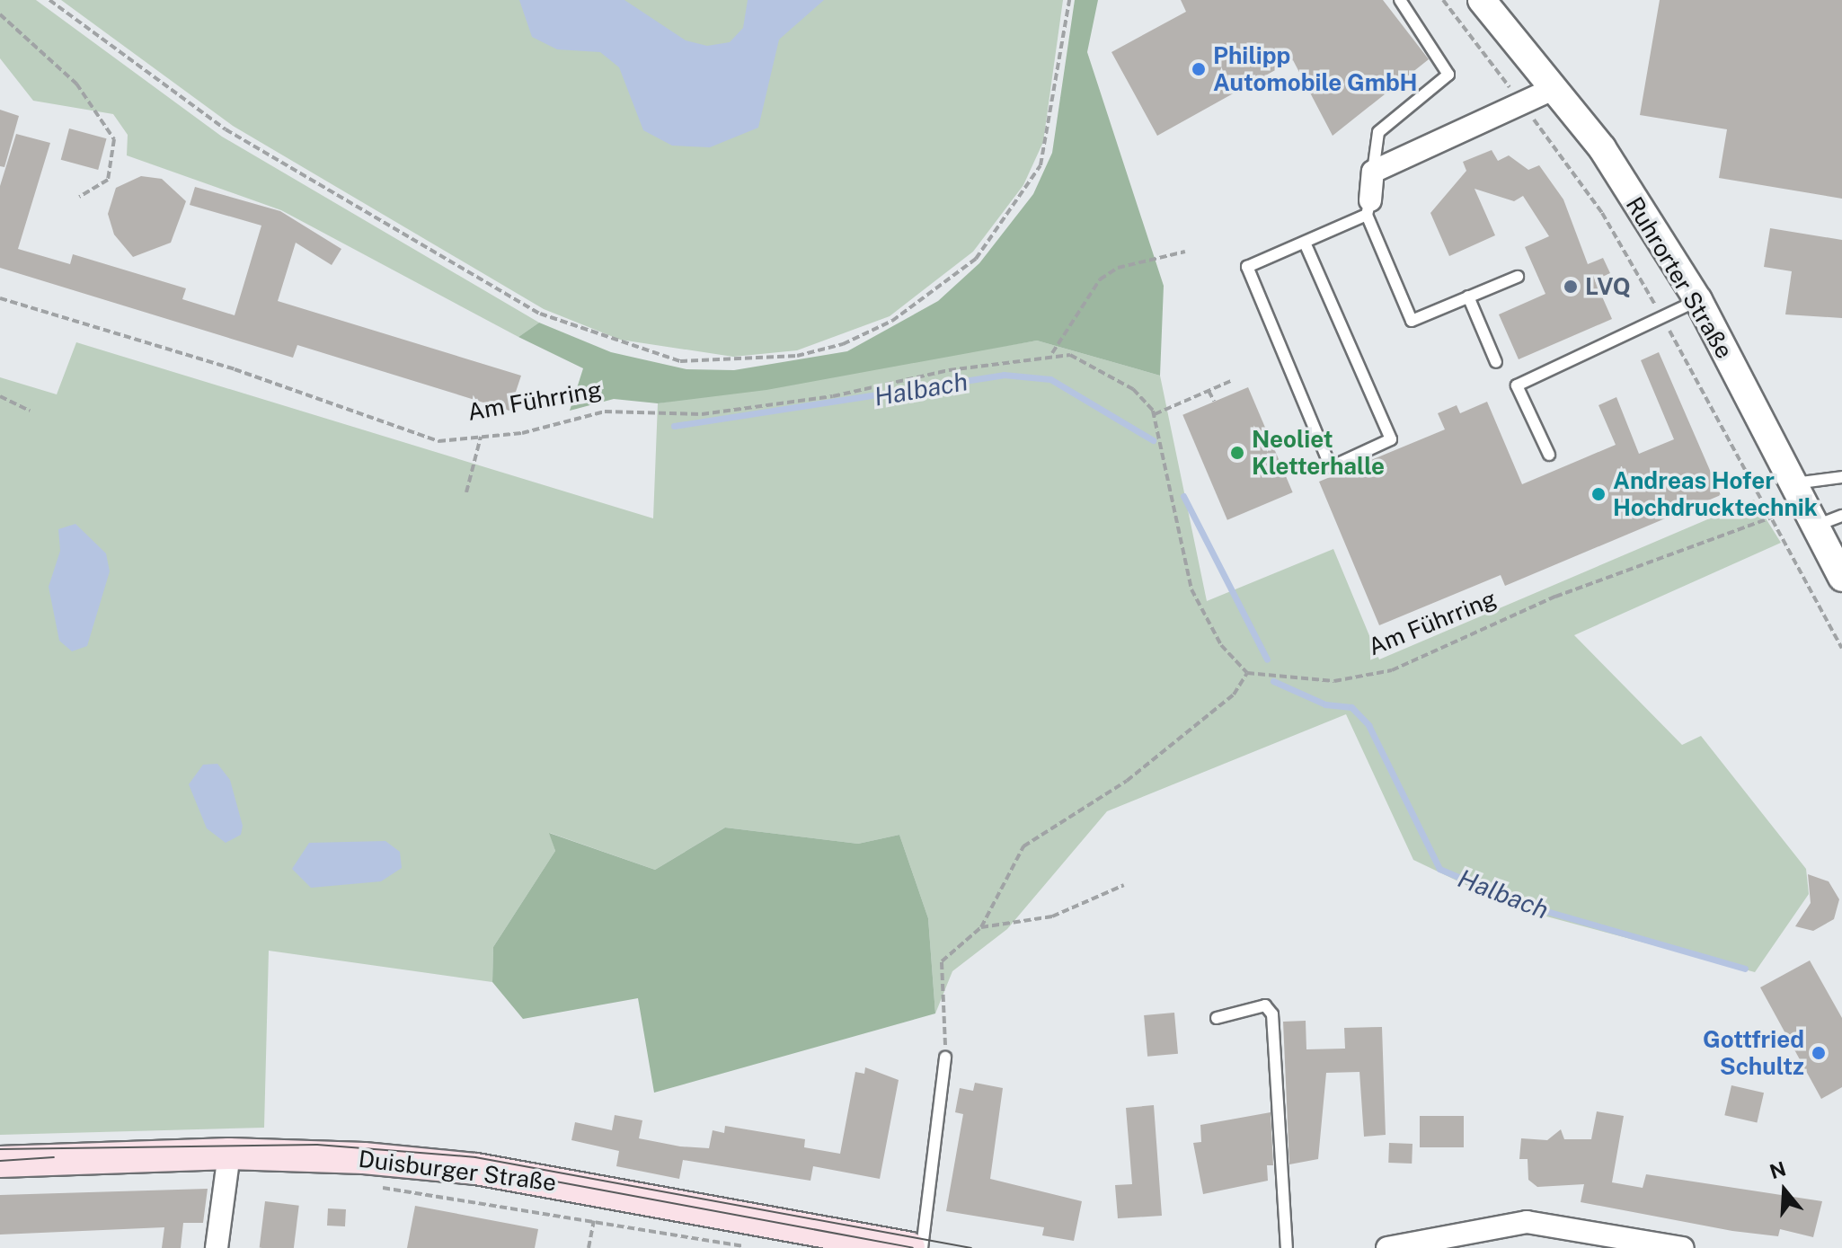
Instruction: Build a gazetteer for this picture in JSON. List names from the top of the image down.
{
  "streets": {
    "main road": ["Duisburger Straße"],
    "street": ["Ruhrorter Straße"],
    "path": ["Am Führring"]
  },
  "crossings": [
    ["Ruhrorter Straße", "Am Führring"]
  ],
  "water": ["Halbach"],
  "places": [
    "Philipp Automobile GmbH",
    "LVQ",
    "Neoliet Kletterhalle",
    "Andreas Hofer Hochdrucktechnik",
    "Gottfried Schultz"
  ],
  "north": "top"
}
